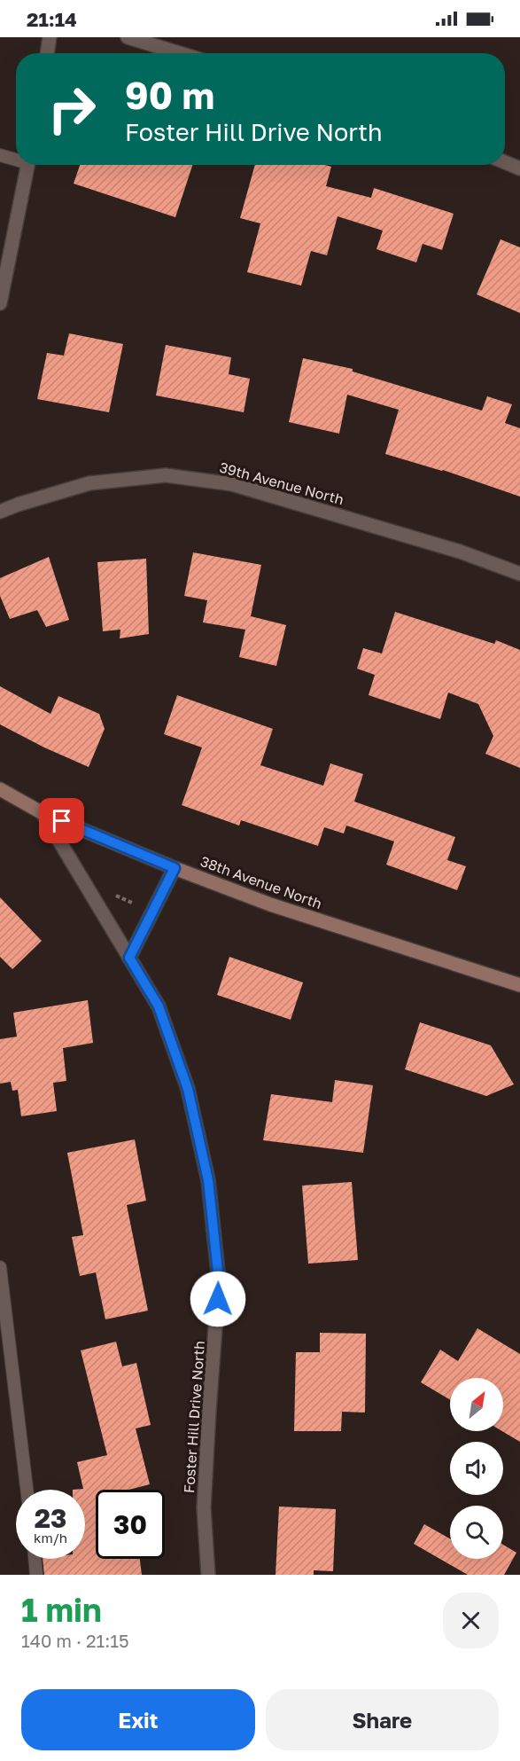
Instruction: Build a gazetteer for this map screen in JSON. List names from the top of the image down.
{
  "streets": {
    "main road": ["38th Avenue North"],
    "street": ["39th Avenue North", "Foster Hill Drive North"]
  },
  "crossings": [
    ["38th Avenue North", "Foster Hill Drive North"]
  ],
  "north": "top right",
  "page": {
    "status": "21:14",
    "turn": ["90 m", "Foster Hill Drive North"],
    "speed": "23 km/h",
    "limit": "30",
    "heading": ["1 min", "140 m · 21:15"],
    "buttons": ["Exit", "Share"]
  }
}
